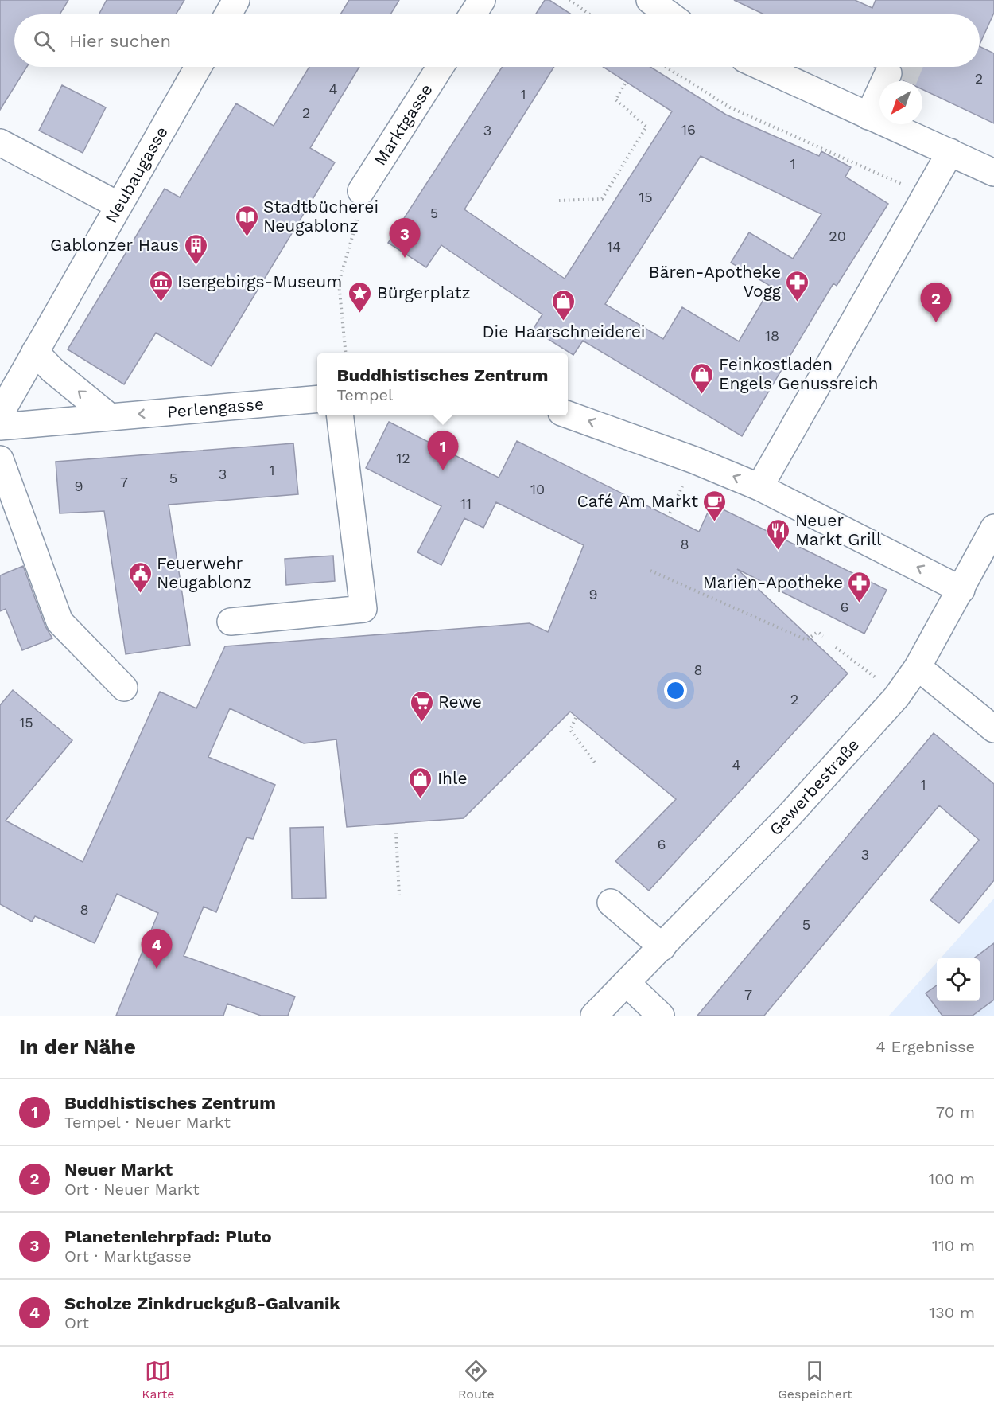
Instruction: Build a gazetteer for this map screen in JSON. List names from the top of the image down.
{
  "streets": {
    "street": [
      "Marktgasse",
      "Neubaugasse",
      "Perlengasse",
      "Gewerbestraße"
    ]
  },
  "one_way": ["Perlengasse"],
  "places": {
    "library": ["Stadtbücherei Neugablonz"],
    "building": ["Gablonzer Haus"],
    "museum": ["Isergebirgs-Museum"],
    "pharmacy": ["Bären-Apotheke Vogg", "Marien-Apotheke"],
    "place": ["Bürgerplatz"],
    "shop": ["Die Haarschneiderei", "Feinkostladen Engels Genussreich", "Ihle"],
    "cafe": ["Café Am Markt"],
    "restaurant": ["Neuer Markt Grill"],
    "public building": ["Feuerwehr Neugablonz"],
    "supermarket": ["Rewe"]
  },
  "house_numbers": [
    "2",
    "4",
    "1",
    "2",
    "16",
    "3",
    "1",
    "15",
    "5",
    "20",
    "14",
    "18",
    "12",
    "1",
    "3",
    "5",
    "7",
    "9",
    "10",
    "11",
    "8",
    "9",
    "6",
    "8",
    "2",
    "15",
    "4",
    "1",
    "6",
    "3",
    "8",
    "5",
    "7"
  ],
  "north": "bottom left",
  "page": {
    "search": "Hier suchen",
    "pins": [
      "3",
      "2",
      "1",
      "4"
    ],
    "popup": ["Buddhistisches Zentrum", "Tempel"],
    "heading": ["In der Nähe", "4 Ergebnisse"],
    "list": [
      {
        "mark": "1",
        "name": "Buddhistisches Zentrum",
        "note": "Tempel · Neuer Markt",
        "value": "70 m"
      },
      {
        "mark": "2",
        "name": "Neuer Markt",
        "note": "Ort · Neuer Markt",
        "value": "100 m"
      },
      {
        "mark": "3",
        "name": "Planetenlehrpfad: Pluto",
        "note": "Ort · Marktgasse",
        "value": "110 m"
      },
      {
        "mark": "4",
        "name": "Scholze Zinkdruckguß-Galvanik",
        "note": "Ort",
        "value": "130 m"
      }
    ],
    "nav": ["Karte", "Route", "Gespeichert"]
  }
}
